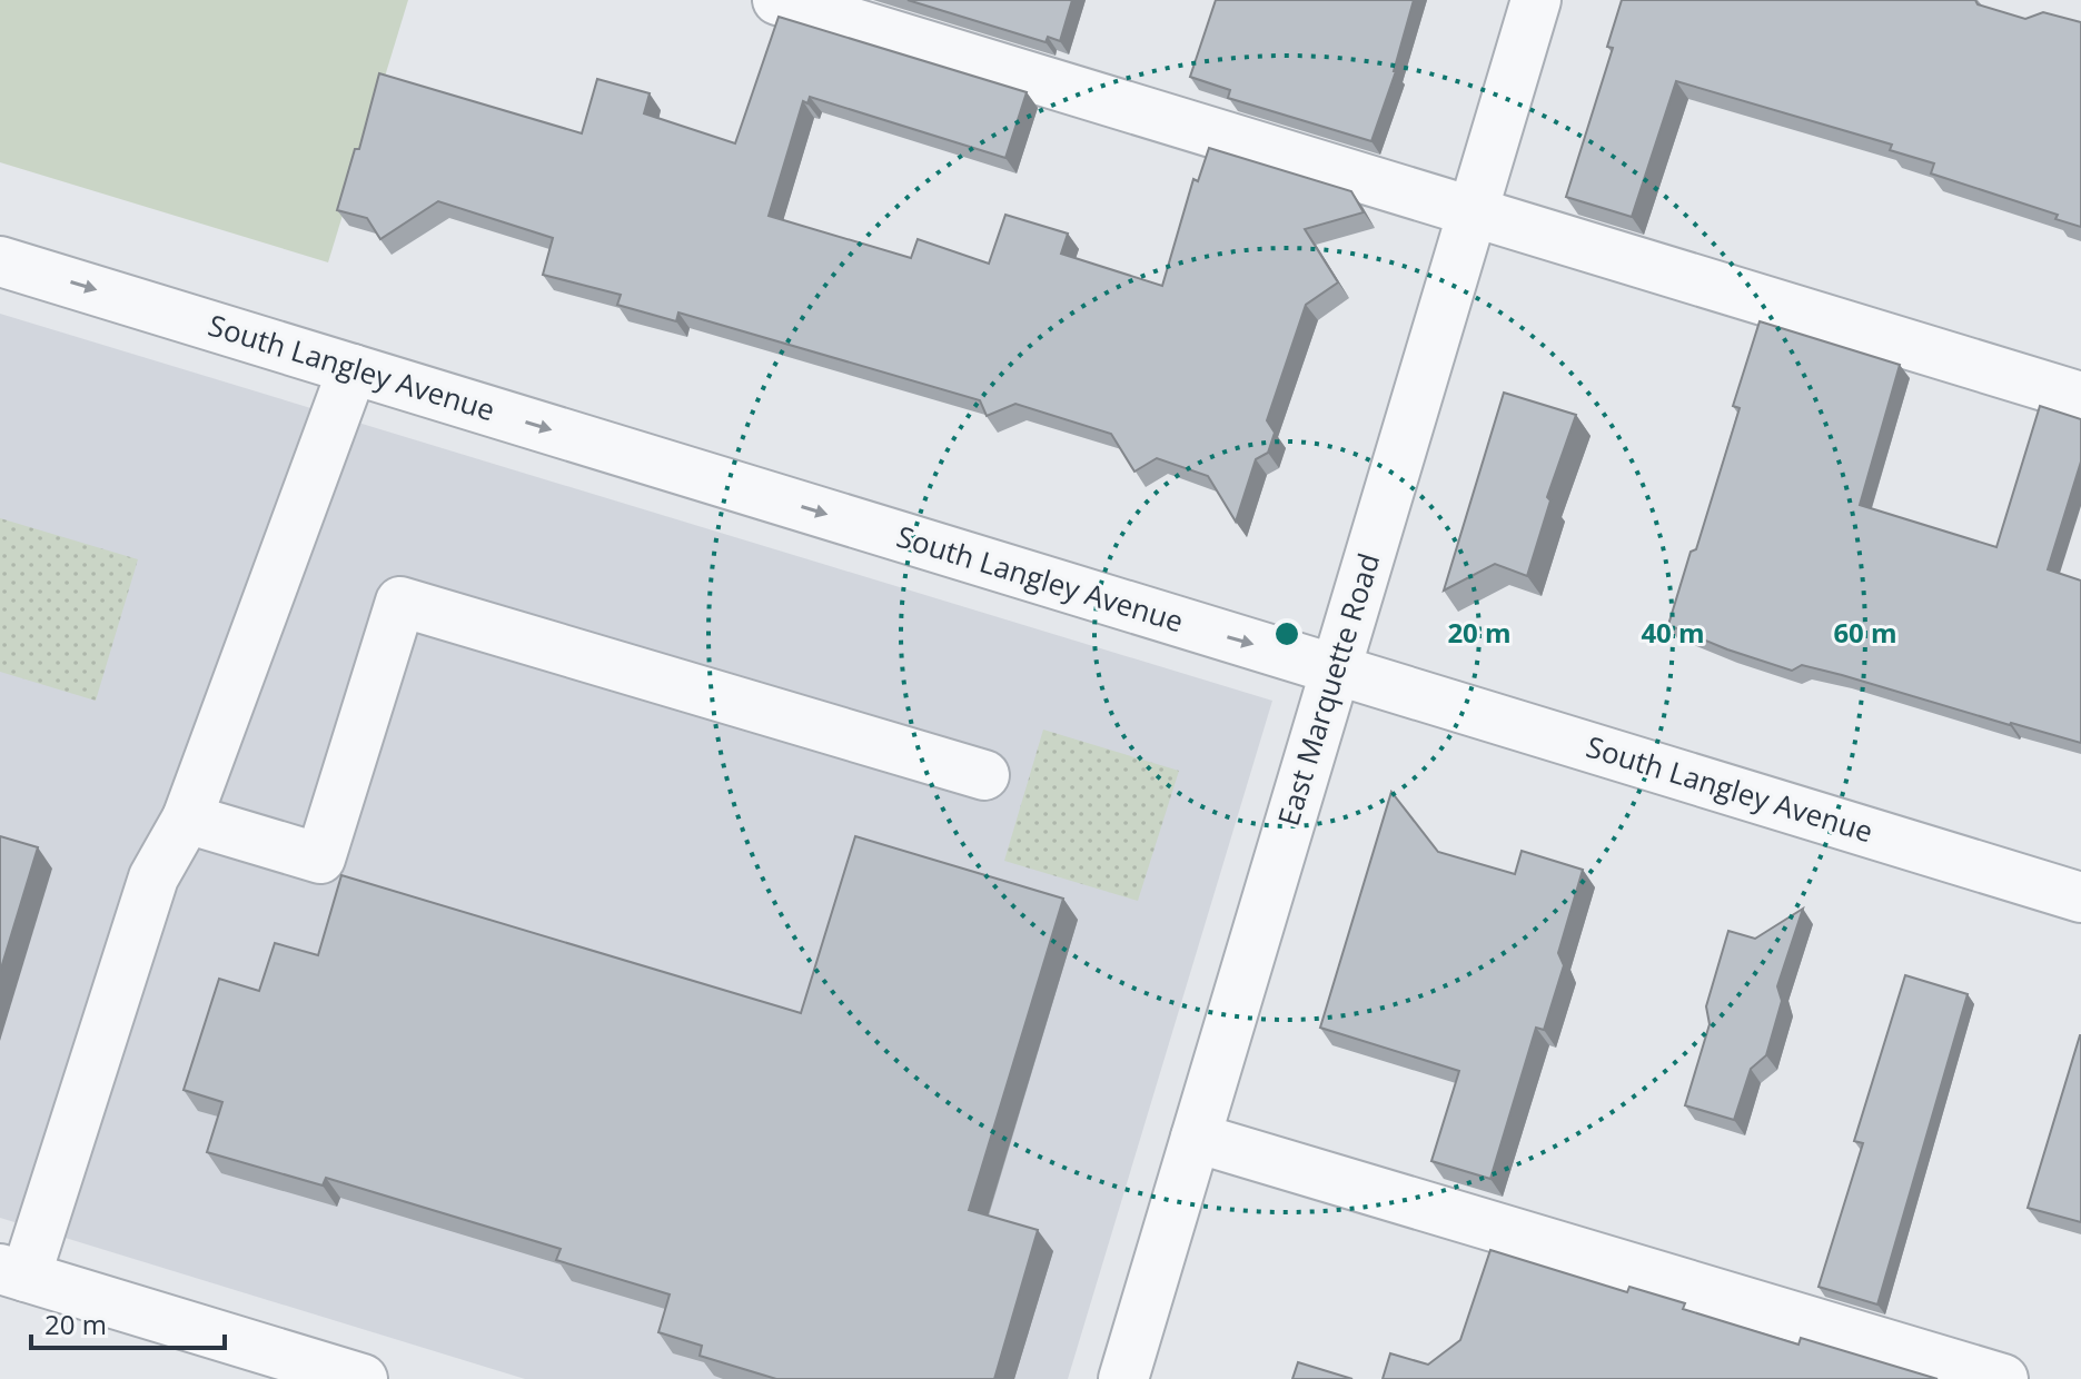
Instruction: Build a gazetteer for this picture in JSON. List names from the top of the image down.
{
  "streets": {
    "street": ["South Langley Avenue", "East Marquette Road"]
  },
  "crossings": [
    ["South Langley Avenue", "East Marquette Road"]
  ],
  "one_way": ["South Langley Avenue"],
  "scale_bar": "20 m",
  "rings": ["20 m", "40 m", "60 m"]
}
